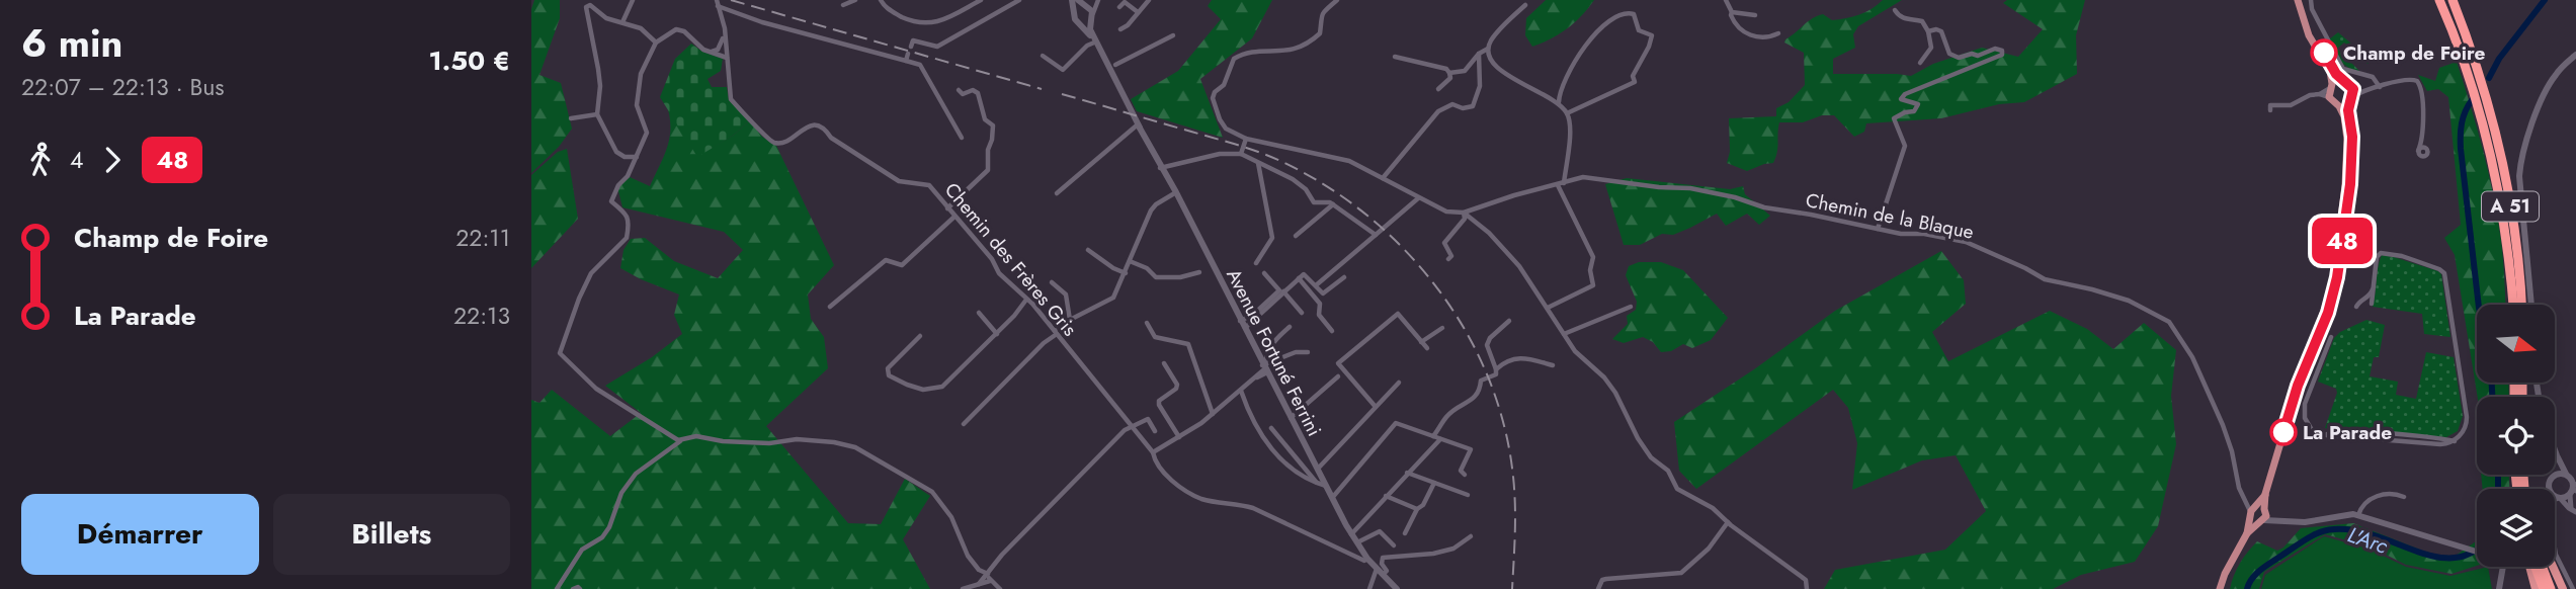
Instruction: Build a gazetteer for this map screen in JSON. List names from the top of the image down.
{
  "streets": {
    "highway": ["A 51"],
    "main road": ["Avenue Fortuné Ferrini"],
    "street": ["Chemin de la Blaque", "Chemin des Frères Gris"]
  },
  "crossings": [
    ["Chemin des Frères Gris", "Avenue Fortuné Ferrini"]
  ],
  "water": ["L'Arc"],
  "places": ["Champ de Foire", "La Parade"],
  "lines": ["bus line 48"],
  "north": "right",
  "page": {
    "heading": ["6 min", "22:07 – 22:13 · Bus", "1.50 €"],
    "on_map": "48",
    "legs": ["4", "48"],
    "list": [
      {
        "name": "Champ de Foire",
        "value": "22:11"
      },
      {
        "name": "La Parade",
        "value": "22:13"
      }
    ],
    "buttons": ["Démarrer", "Billets"]
  }
}
